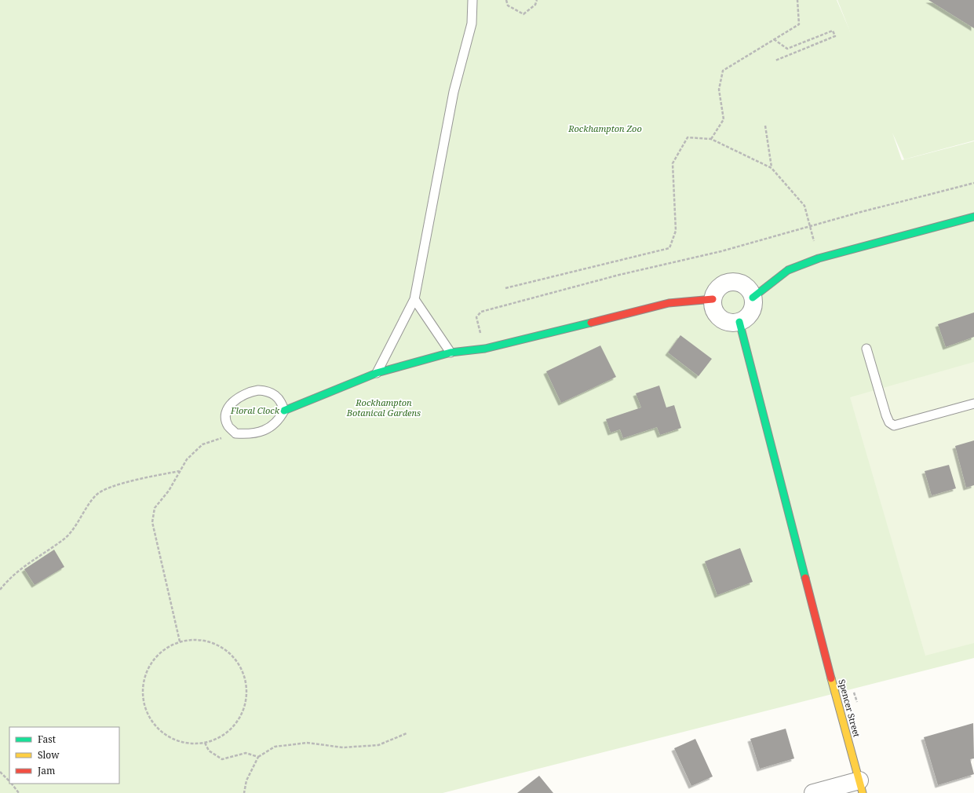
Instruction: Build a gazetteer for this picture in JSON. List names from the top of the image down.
{
  "streets": {
    "street": ["Spencer Street"]
  },
  "parks": ["Rockhampton Zoo", "Rockhampton Botanical Gardens", "Floral Clock"],
  "legend": ["Fast", "Slow", "Jam"]
}
